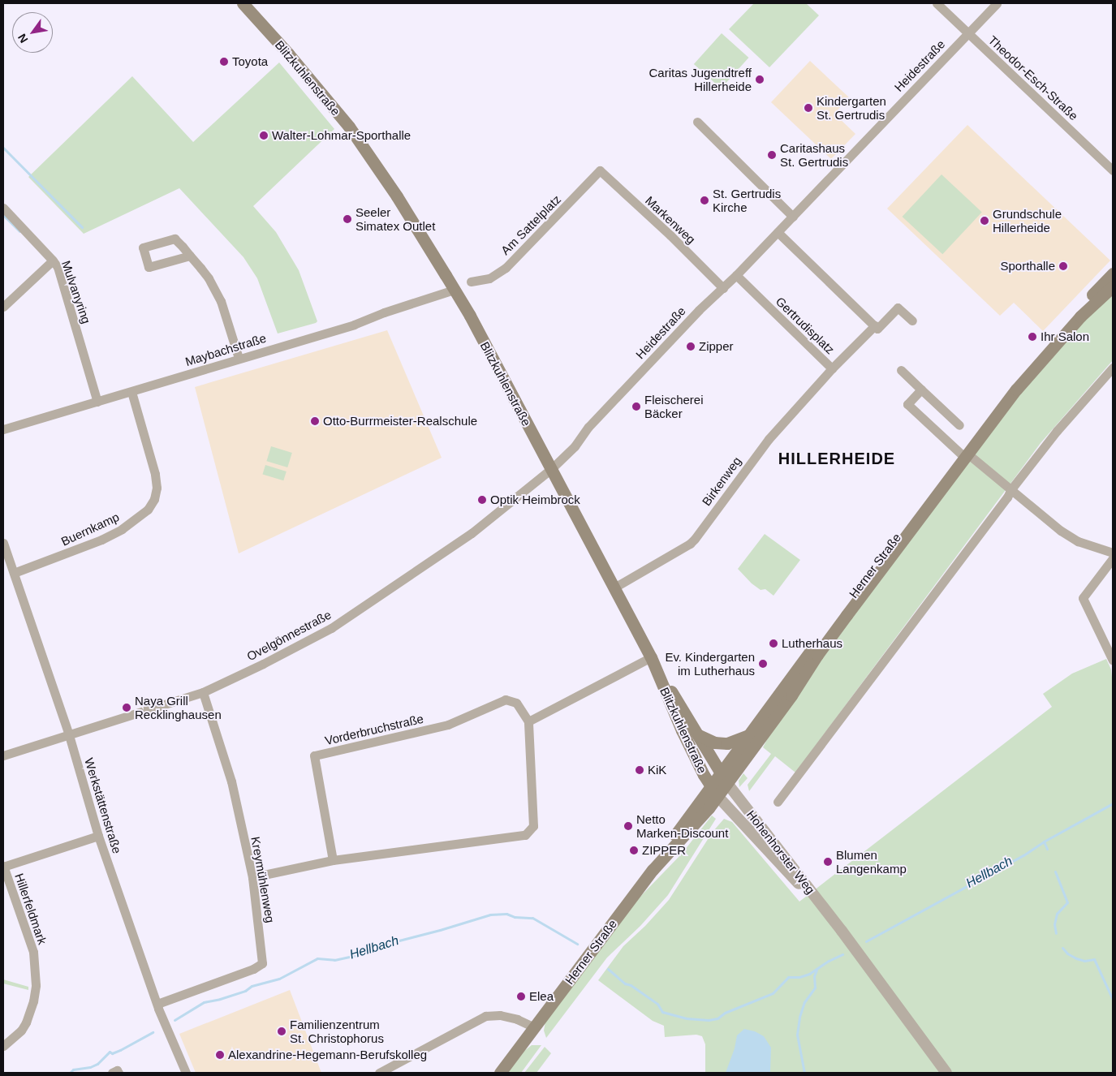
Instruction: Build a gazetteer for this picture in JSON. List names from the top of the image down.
{
  "streets": {
    "main road": ["Blitzkuhlenstraße", "Herner Straße"],
    "street": [
      "Heidestraße",
      "Theodor-Esch-Straße",
      "Markenweg",
      "Am Sattelplatz",
      "Mulvanyring",
      "Gertrudisplatz",
      "Maybachstraße",
      "Birkenweg",
      "Buernkamp",
      "Ovelgönnestraße",
      "Vorderbruchstraße",
      "Werkstättenstraße",
      "Hohenhorster Weg",
      "Kreymühlenweg",
      "Hillerfeldmark"
    ]
  },
  "crossings": [
    ["Heidestraße", "Blitzkuhlenstraße"],
    ["Heidestraße", "Theodor-Esch-Straße"],
    ["Heidestraße", "Markenweg"],
    ["Heidestraße", "Gertrudisplatz"],
    ["Heidestraße", "Ovelgönnestraße"],
    ["Blitzkuhlenstraße", "Maybachstraße"],
    ["Blitzkuhlenstraße", "Birkenweg"],
    ["Blitzkuhlenstraße", "Herner Straße"],
    ["Blitzkuhlenstraße", "Ovelgönnestraße"],
    ["Blitzkuhlenstraße", "Hohenhorster Weg"],
    ["Markenweg", "Am Sattelplatz"],
    ["Mulvanyring", "Maybachstraße"],
    ["Gertrudisplatz", "Birkenweg"],
    ["Maybachstraße", "Buernkamp"],
    ["Buernkamp", "Werkstättenstraße"],
    ["Herner Straße", "Hohenhorster Weg"],
    ["Ovelgönnestraße", "Werkstättenstraße"],
    ["Ovelgönnestraße", "Kreymühlenweg"],
    ["Werkstättenstraße", "Kreymühlenweg"]
  ],
  "districts": ["HILLERHEIDE"],
  "water": ["Hellbach"],
  "places": [
    "Toyota",
    "Caritas Jugendtreff Hillerheide",
    "Kindergarten St. Gertrudis",
    "Walter-Lohmar-Sporthalle",
    "Caritashaus St. Gertrudis",
    "St. Gertrudis Kirche",
    "Seeler Simatex Outlet",
    "Grundschule Hillerheide",
    "Sporthalle",
    "Ihr Salon",
    "Zipper",
    "Fleischerei Bäcker",
    "Otto-Burrmeister-Realschule",
    "Optik Heimbrock",
    "Lutherhaus",
    "Ev. Kindergarten im Lutherhaus",
    "Naya Grill Recklinghausen",
    "KiK",
    "Netto Marken-Discount",
    "ZIPPER",
    "Blumen Langenkamp",
    "Elea",
    "Familienzentrum St. Christophorus",
    "Alexandrine-Hegemann-Berufskolleg"
  ],
  "north": "bottom left"
}
